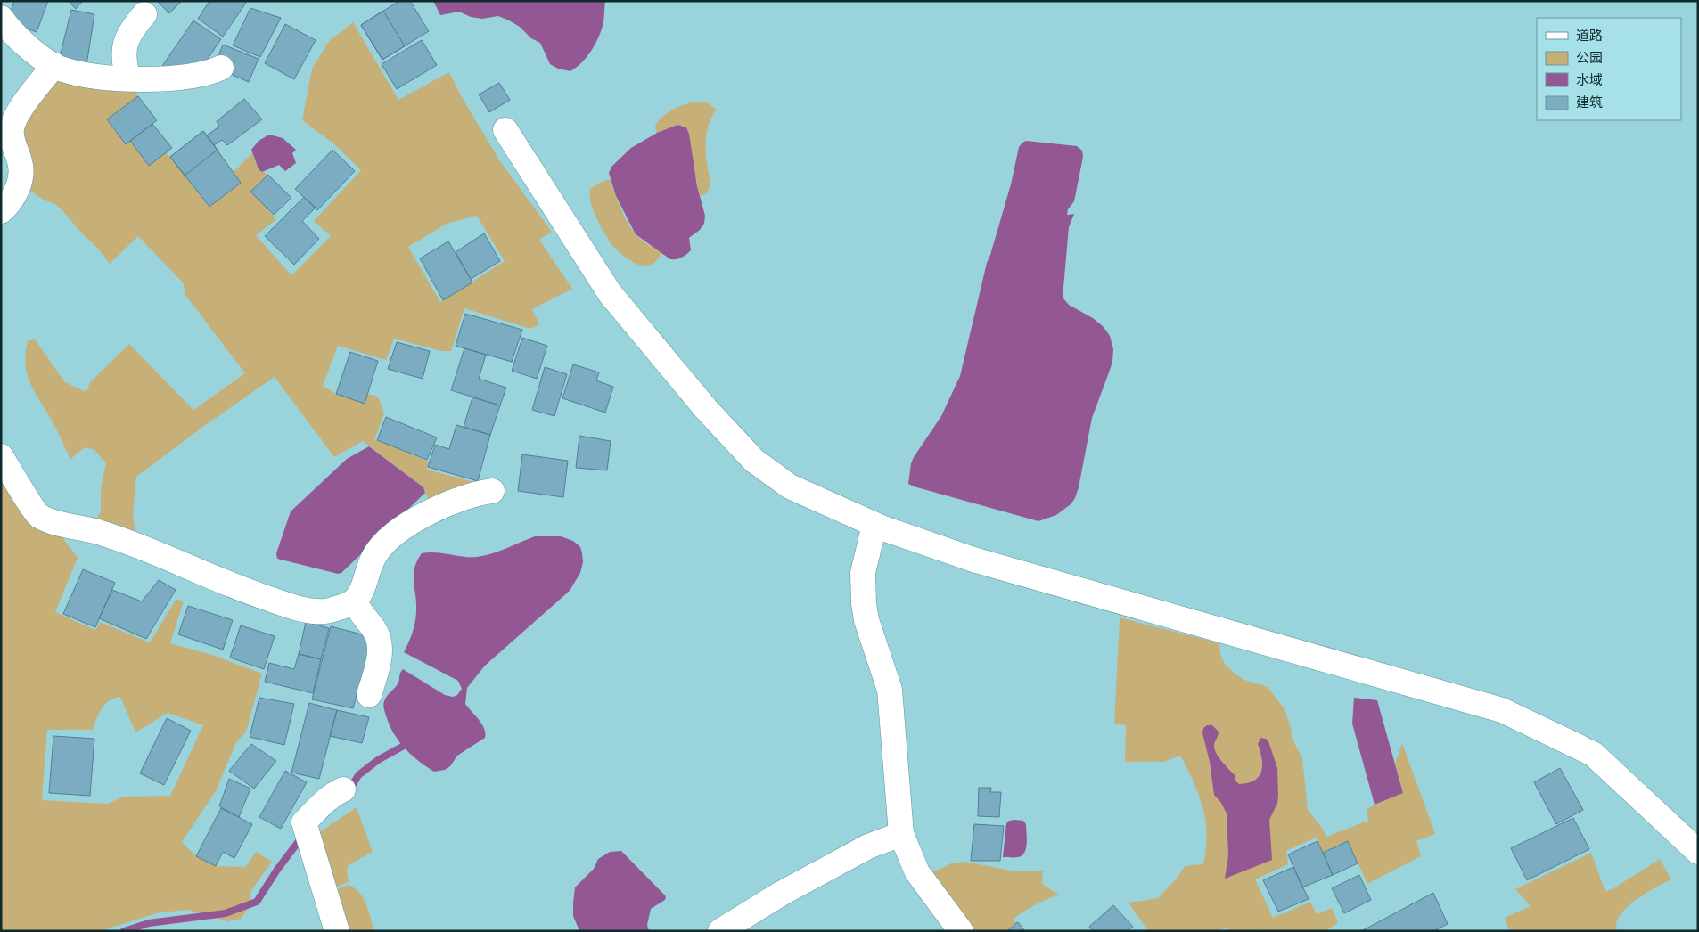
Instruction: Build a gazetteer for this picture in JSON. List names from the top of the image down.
{
  "legend": [
    "道路",
    "公园",
    "水域",
    "建筑"
  ]
}
